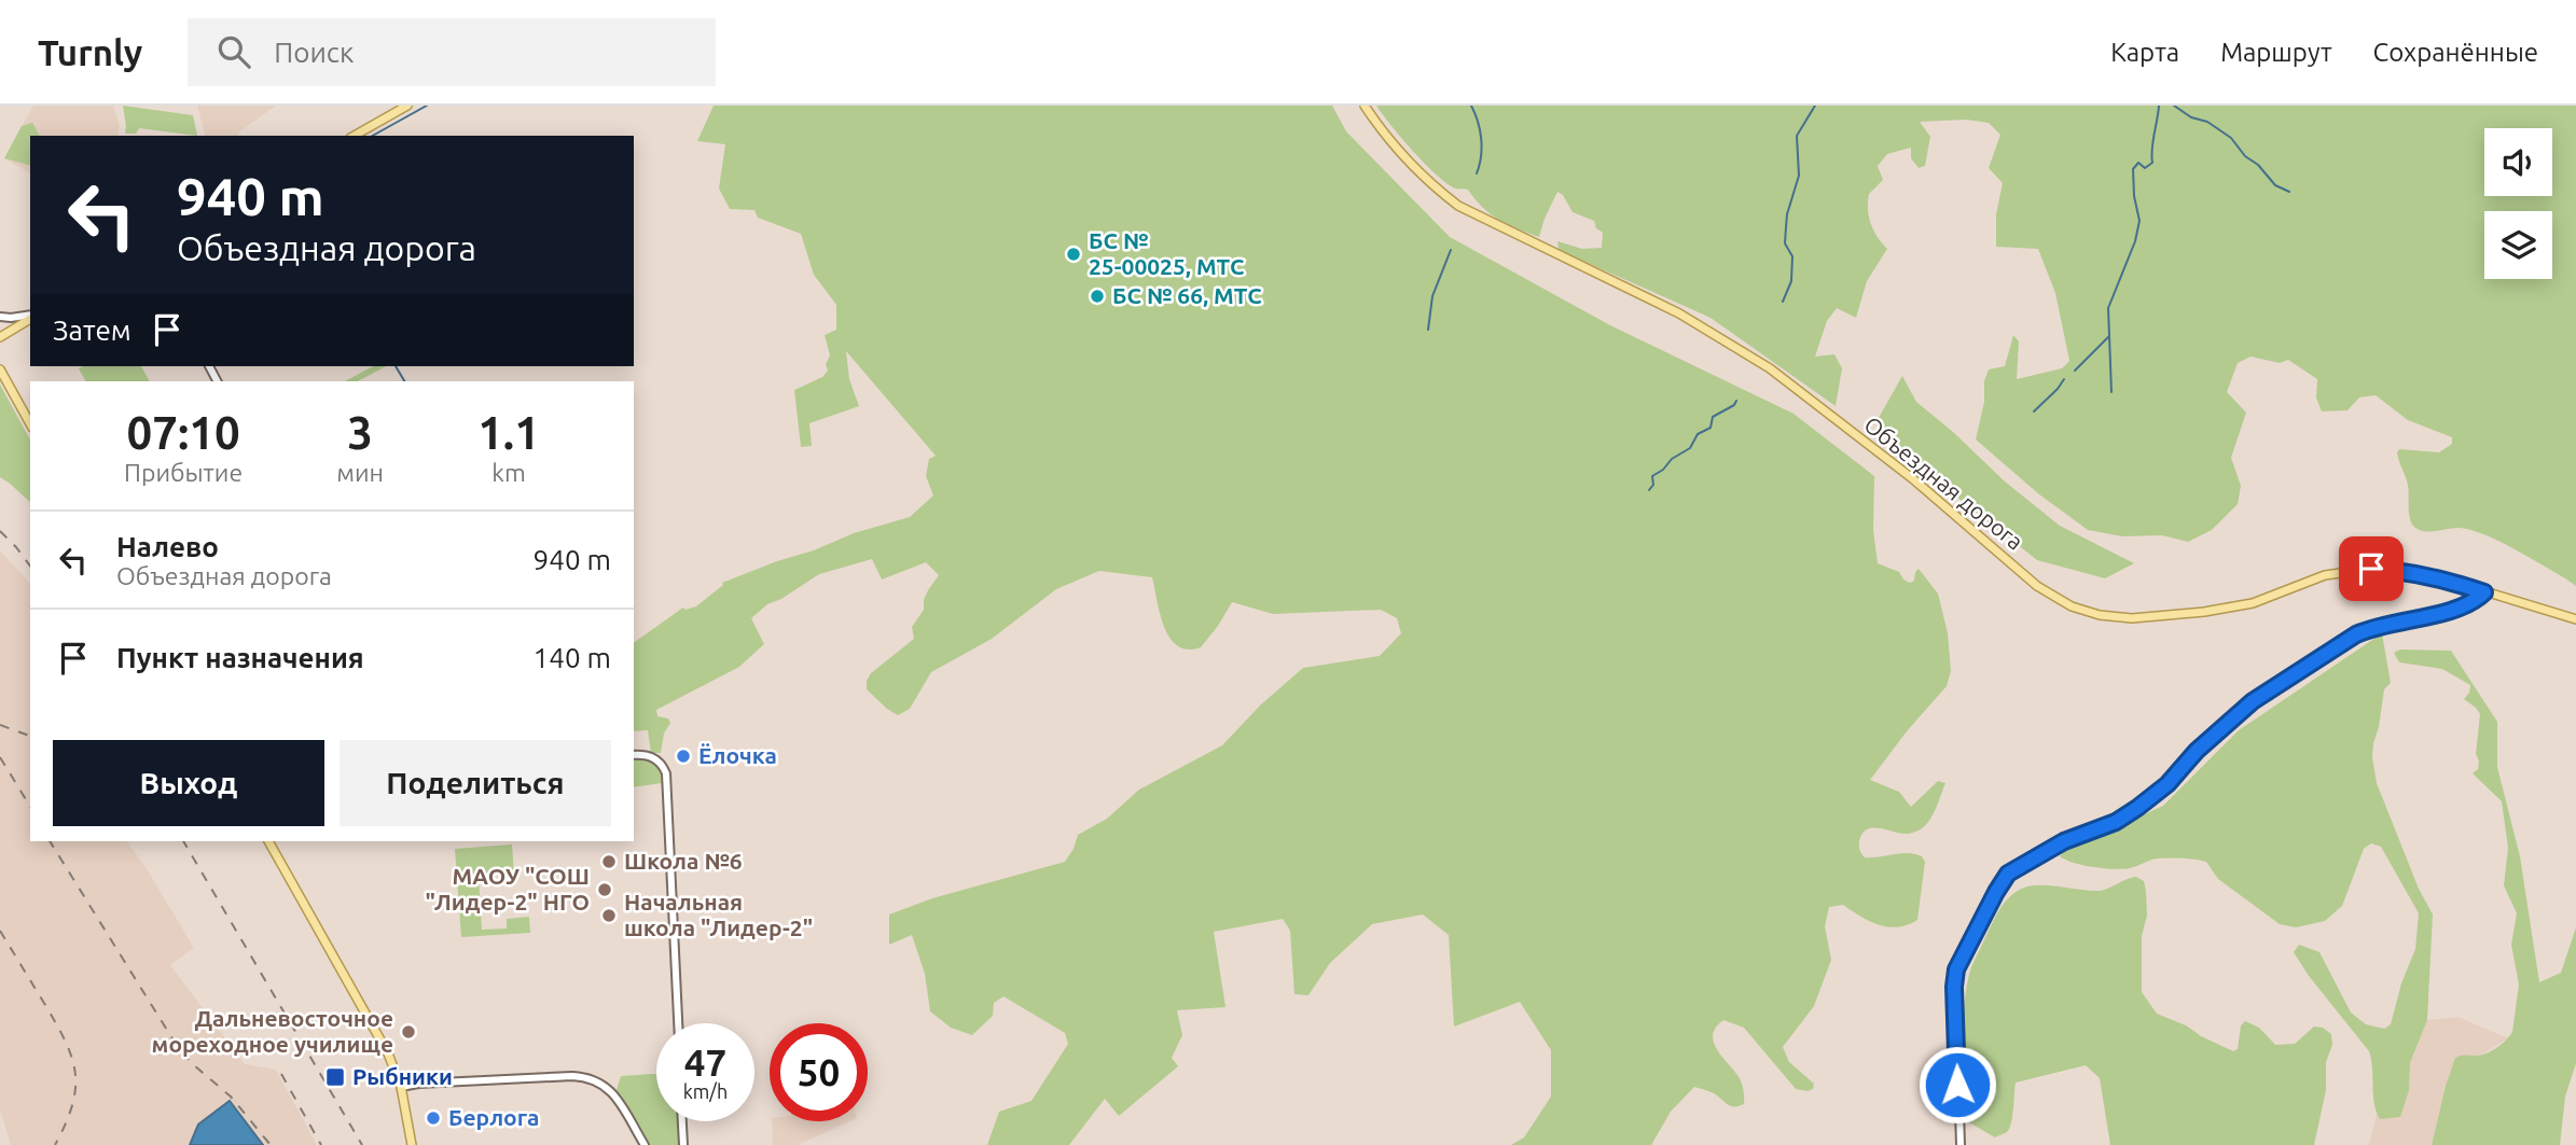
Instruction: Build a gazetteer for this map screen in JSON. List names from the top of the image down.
{
  "streets": {
    "main road": ["Объездная дорога"]
  },
  "places": {
    "other": [
      "БС № 25-00025, МТС",
      "БС № 66, МТС",
      "Ёлочка",
      "Школа №6",
      "МАОУ \"СОШ \"Лидер-2\" НГО",
      "Начальная школа \"Лидер-2\"",
      "Дальневосточное мореходное училище",
      "Берлога"
    ],
    "transit": ["Рыбники"]
  },
  "page": {
    "header": "Turnly",
    "search": "Поиск",
    "nav": ["Карта", "Маршрут", "Сохранённые"],
    "turn": ["940 m", "Объездная дорога"],
    "then": "Затем",
    "eta": [
      "07:10",
      "Прибытие",
      "3",
      "мин",
      "1.1",
      "km"
    ],
    "list": [
      {
        "name": "Налево",
        "note": "Объездная дорога",
        "value": "940 m"
      },
      {
        "name": "Пункт назначения",
        "value": "140 m"
      }
    ],
    "buttons": ["Выход", "Поделиться"],
    "speed": "47 km/h",
    "limit": "50"
  }
}
